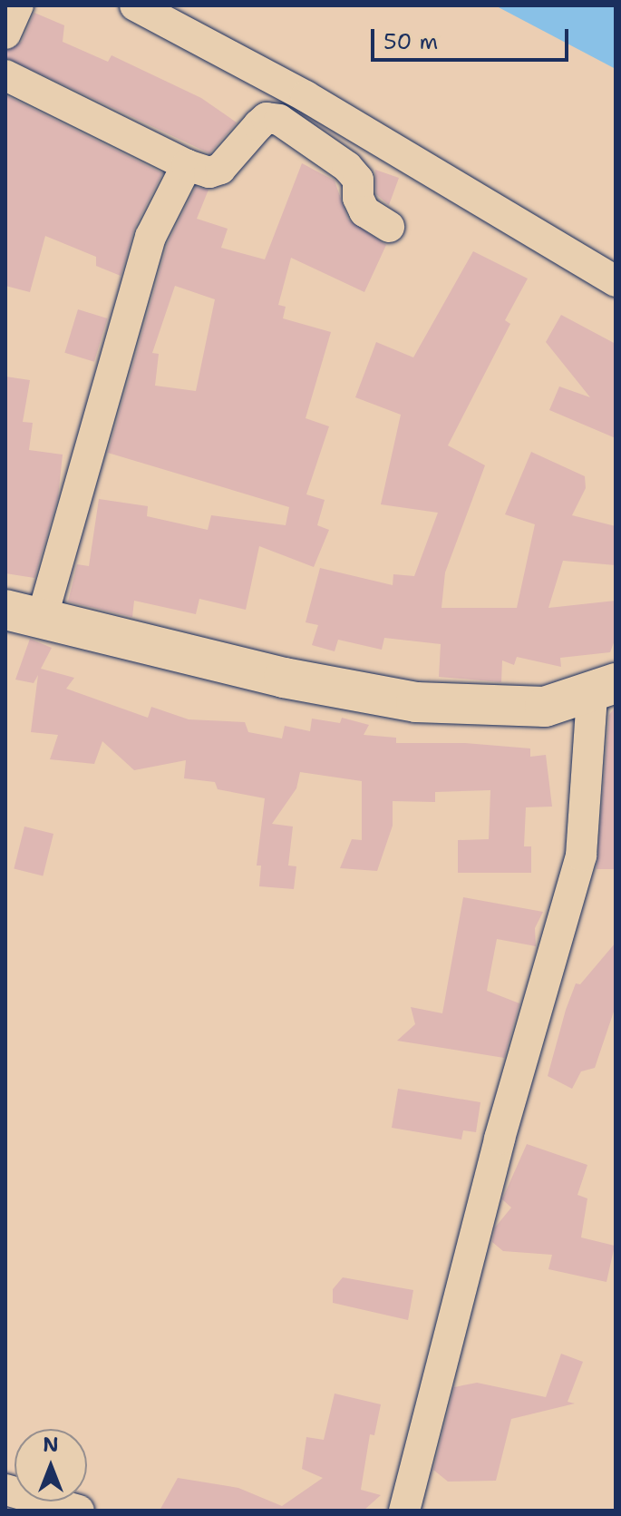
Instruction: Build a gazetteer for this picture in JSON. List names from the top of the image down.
{
  "scale_bar": "50 m",
  "north": "top"
}
